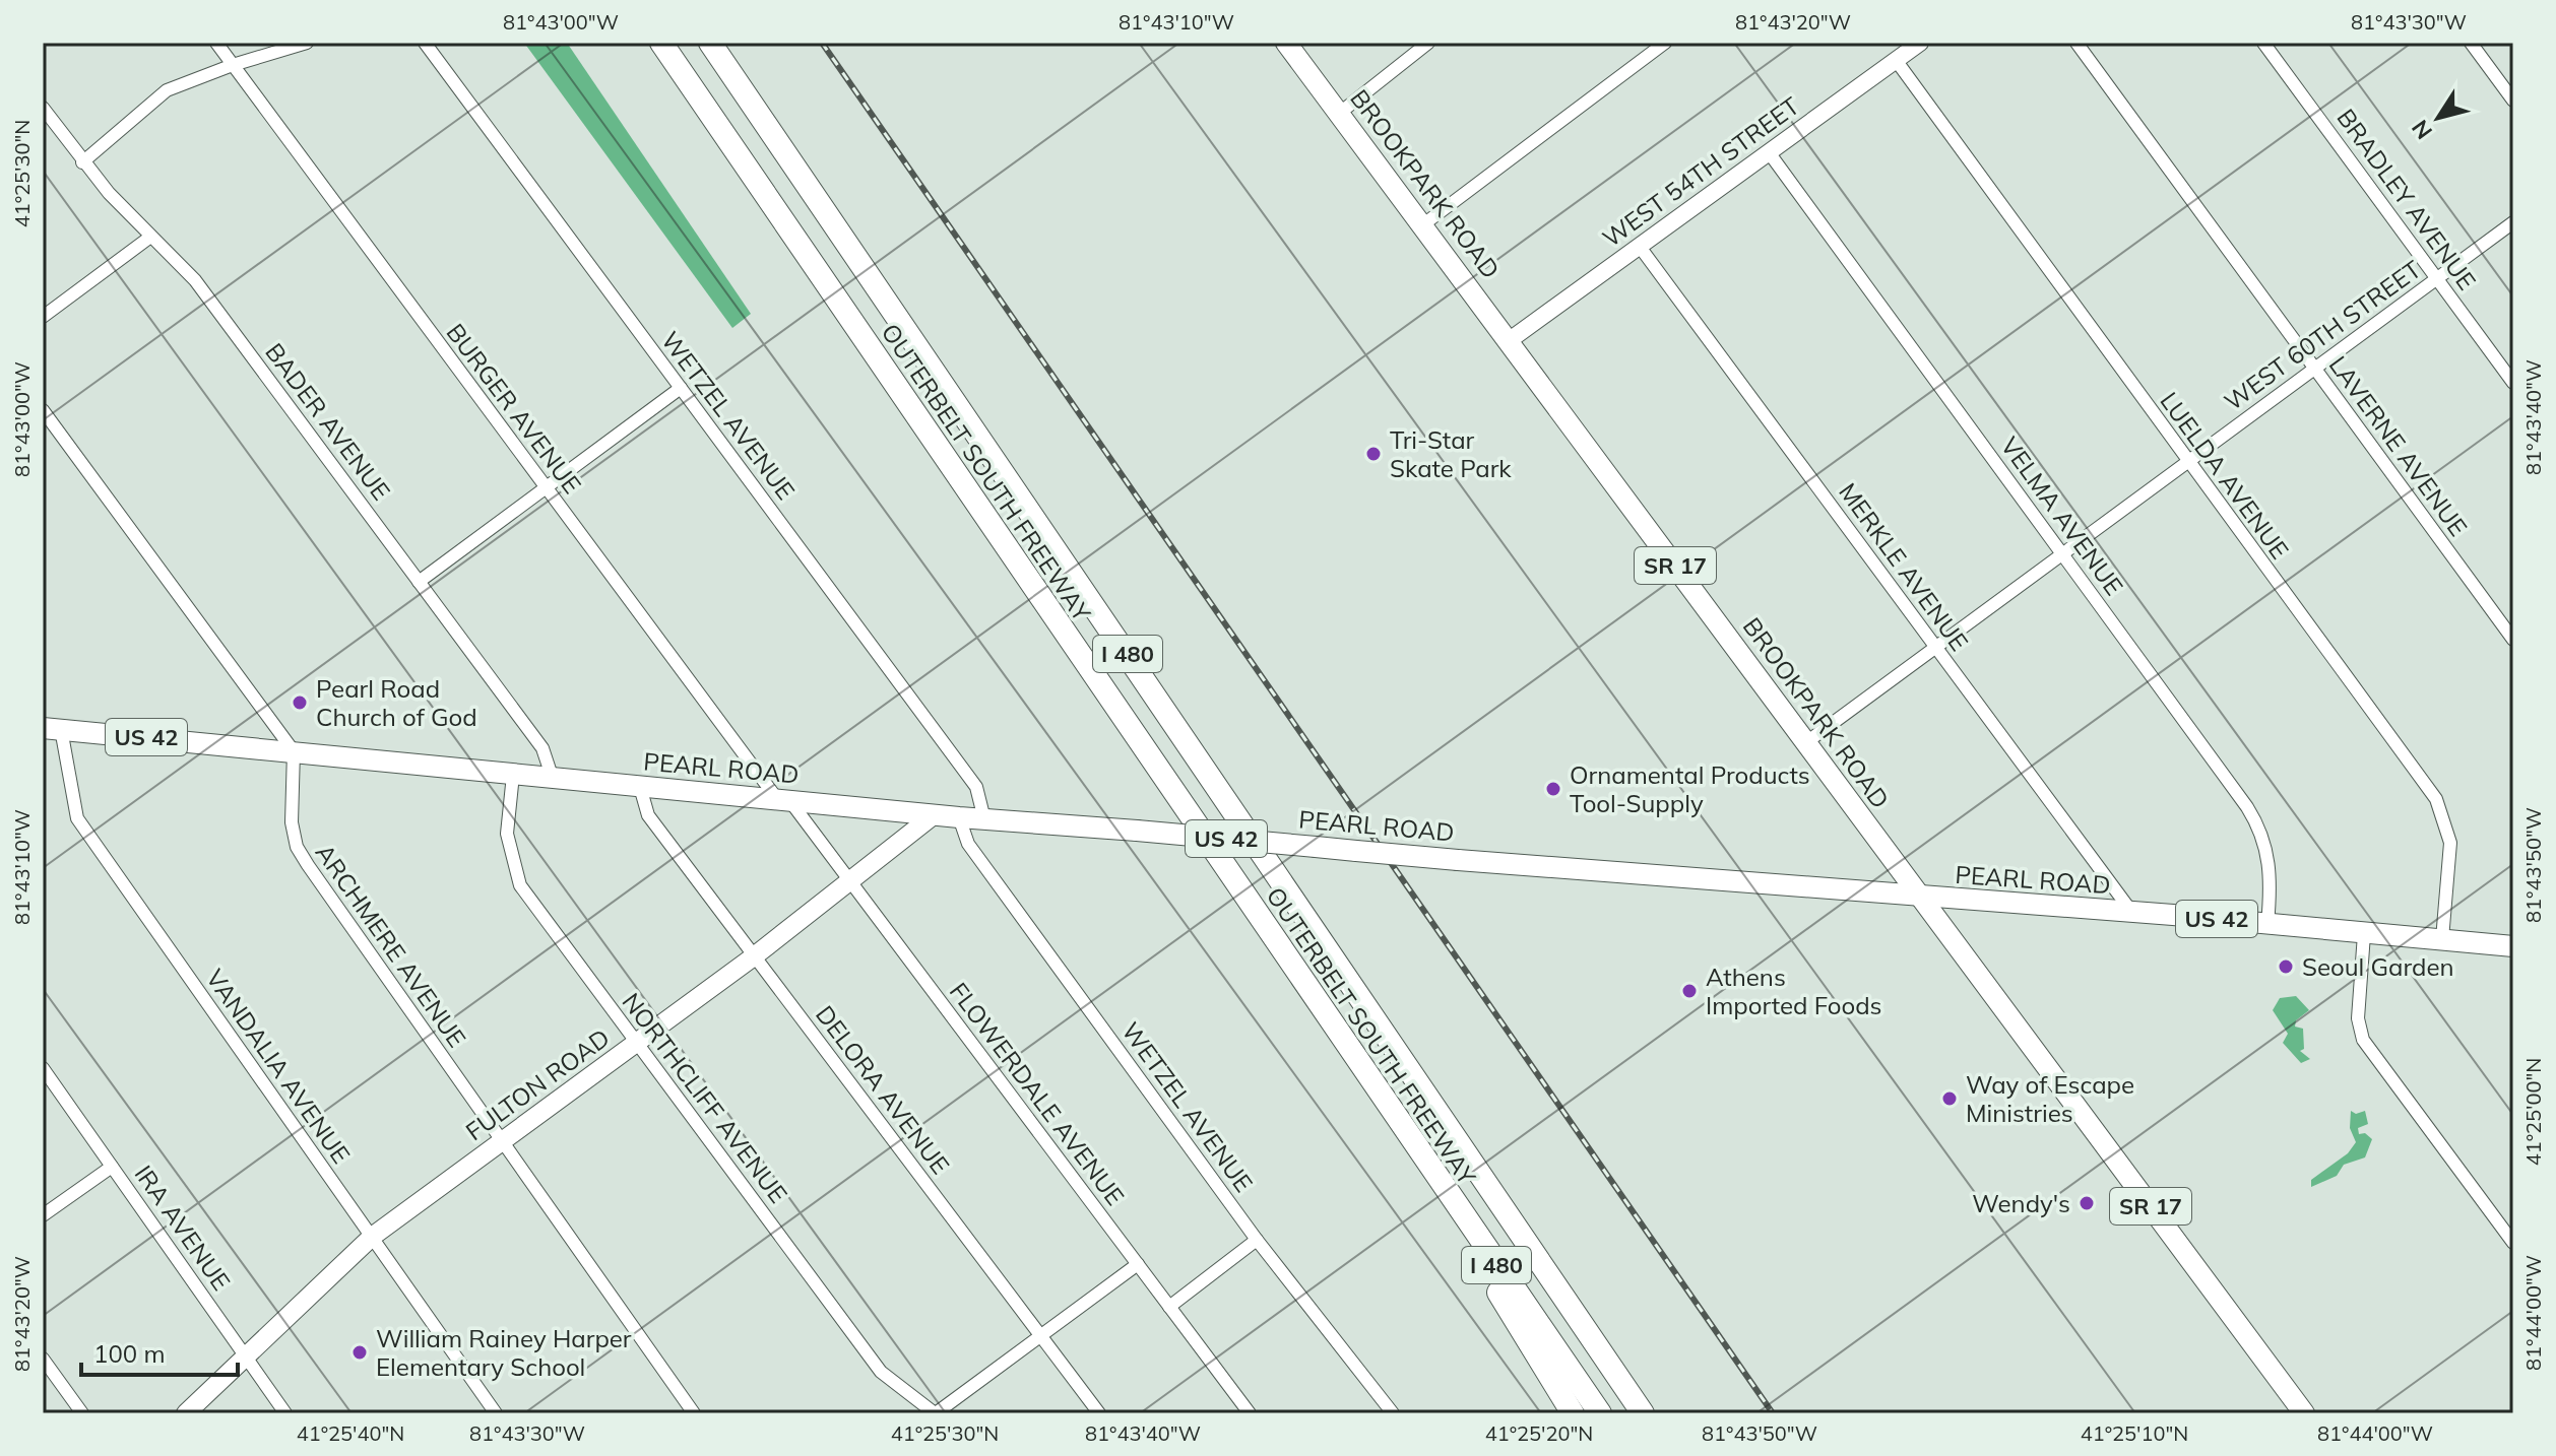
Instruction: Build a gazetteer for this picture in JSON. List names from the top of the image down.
{
  "streets": {
    "highway": ["OUTERBELT SOUTH FREEWAY", "I 480"],
    "main road": [
      "BROOKPARK ROAD",
      "SR 17",
      "US 42",
      "PEARL ROAD",
      "FULTON ROAD"
    ],
    "street": [
      "WEST 54TH STREET",
      "BRADLEY AVENUE",
      "WEST 60TH STREET",
      "BURGER AVENUE",
      "WETZEL AVENUE",
      "BADER AVENUE",
      "LAVERNE AVENUE",
      "LUELDA AVENUE",
      "VELMA AVENUE",
      "MERKLE AVENUE",
      "ARCHMERE AVENUE",
      "VANDALIA AVENUE",
      "DELORA AVENUE",
      "FLOWERDALE AVENUE",
      "NORTHCLIFF AVENUE",
      "IRA AVENUE"
    ]
  },
  "crossings": [
    ["WEST 54TH STREET", "BROOKPARK ROAD"],
    ["WEST 54TH STREET", "LUELDA AVENUE"],
    ["WEST 54TH STREET", "VELMA AVENUE"],
    ["WEST 54TH STREET", "MERKLE AVENUE"],
    ["BROOKPARK ROAD", "WEST 60TH STREET"],
    ["BROOKPARK ROAD", "PEARL ROAD"],
    ["BRADLEY AVENUE", "WEST 60TH STREET"],
    ["WEST 60TH STREET", "LAVERNE AVENUE"],
    ["WEST 60TH STREET", "LUELDA AVENUE"],
    ["WEST 60TH STREET", "VELMA AVENUE"],
    ["WEST 60TH STREET", "MERKLE AVENUE"],
    ["BURGER AVENUE", "PEARL ROAD"],
    ["BURGER AVENUE", "FLOWERDALE AVENUE"],
    ["WETZEL AVENUE", "PEARL ROAD"],
    ["BADER AVENUE", "PEARL ROAD"],
    ["LUELDA AVENUE", "PEARL ROAD"],
    ["VELMA AVENUE", "PEARL ROAD"],
    ["MERKLE AVENUE", "PEARL ROAD"],
    ["PEARL ROAD", "ARCHMERE AVENUE"],
    ["PEARL ROAD", "VANDALIA AVENUE"],
    ["PEARL ROAD", "FULTON ROAD"],
    ["PEARL ROAD", "DELORA AVENUE"],
    ["PEARL ROAD", "FLOWERDALE AVENUE"],
    ["PEARL ROAD", "NORTHCLIFF AVENUE"],
    ["ARCHMERE AVENUE", "FULTON ROAD"],
    ["VANDALIA AVENUE", "FULTON ROAD"],
    ["FULTON ROAD", "DELORA AVENUE"],
    ["FULTON ROAD", "FLOWERDALE AVENUE"],
    ["FULTON ROAD", "NORTHCLIFF AVENUE"],
    ["FULTON ROAD", "IRA AVENUE"]
  ],
  "places": [
    "Tri-Star Skate Park",
    "Pearl Road Church of God",
    "Ornamental Products Tool-Supply",
    "Seoul Garden",
    "Athens Imported Foods",
    "Way of Escape Ministries",
    "Wendy's",
    "William Rainey Harper Elementary School"
  ],
  "scale_bar": "100 m",
  "north": "bottom left",
  "coordinates": [
    "81°43'00\"W",
    "81°43'10\"W",
    "81°43'20\"W",
    "81°43'30\"W",
    "41°25'30\"N",
    "81°43'40\"W",
    "81°43'50\"W",
    "41°25'00\"N",
    "81°44'00\"W",
    "41°25'40\"N",
    "41°25'20\"N",
    "41°25'10\"N"
  ]
}
